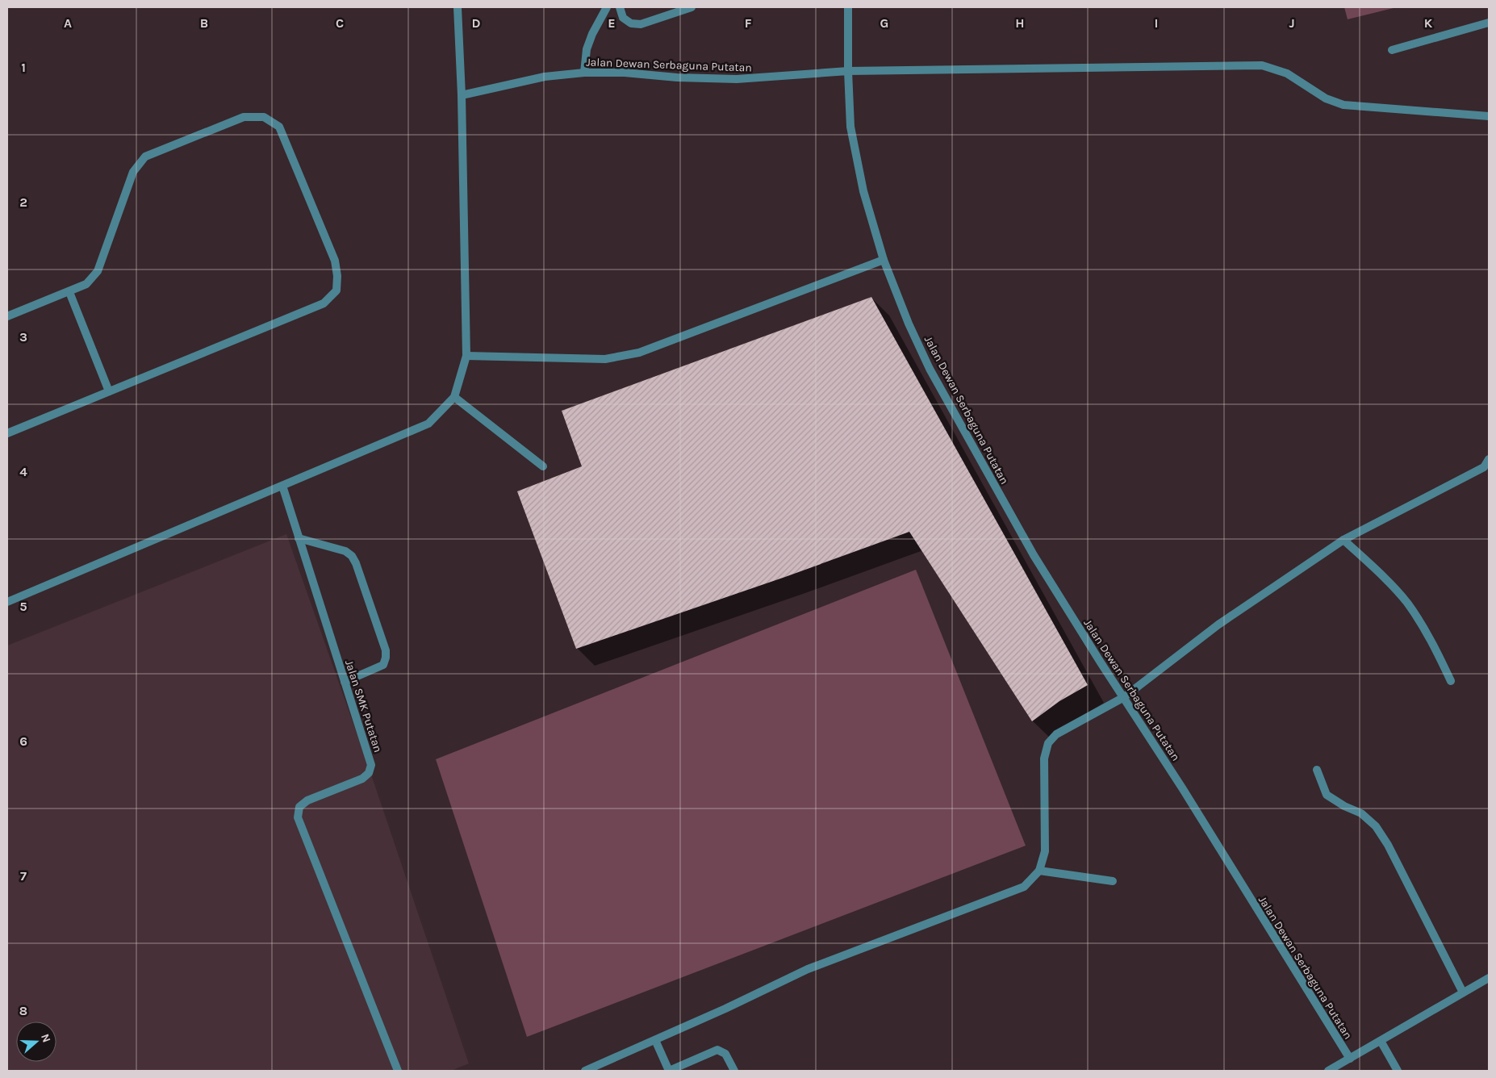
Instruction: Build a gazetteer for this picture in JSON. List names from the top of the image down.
{
  "streets": {
    "street": ["Jalan Dewan Serbaguna Putatan", "Jalan SMK Putatan"]
  },
  "north": "right",
  "grid": {
    "columns": [
      "A",
      "B",
      "C",
      "D",
      "E",
      "F",
      "G",
      "H",
      "I",
      "J",
      "K"
    ],
    "rows": [
      "1",
      "2",
      "3",
      "4",
      "5",
      "6",
      "7",
      "8"
    ]
  }
}
